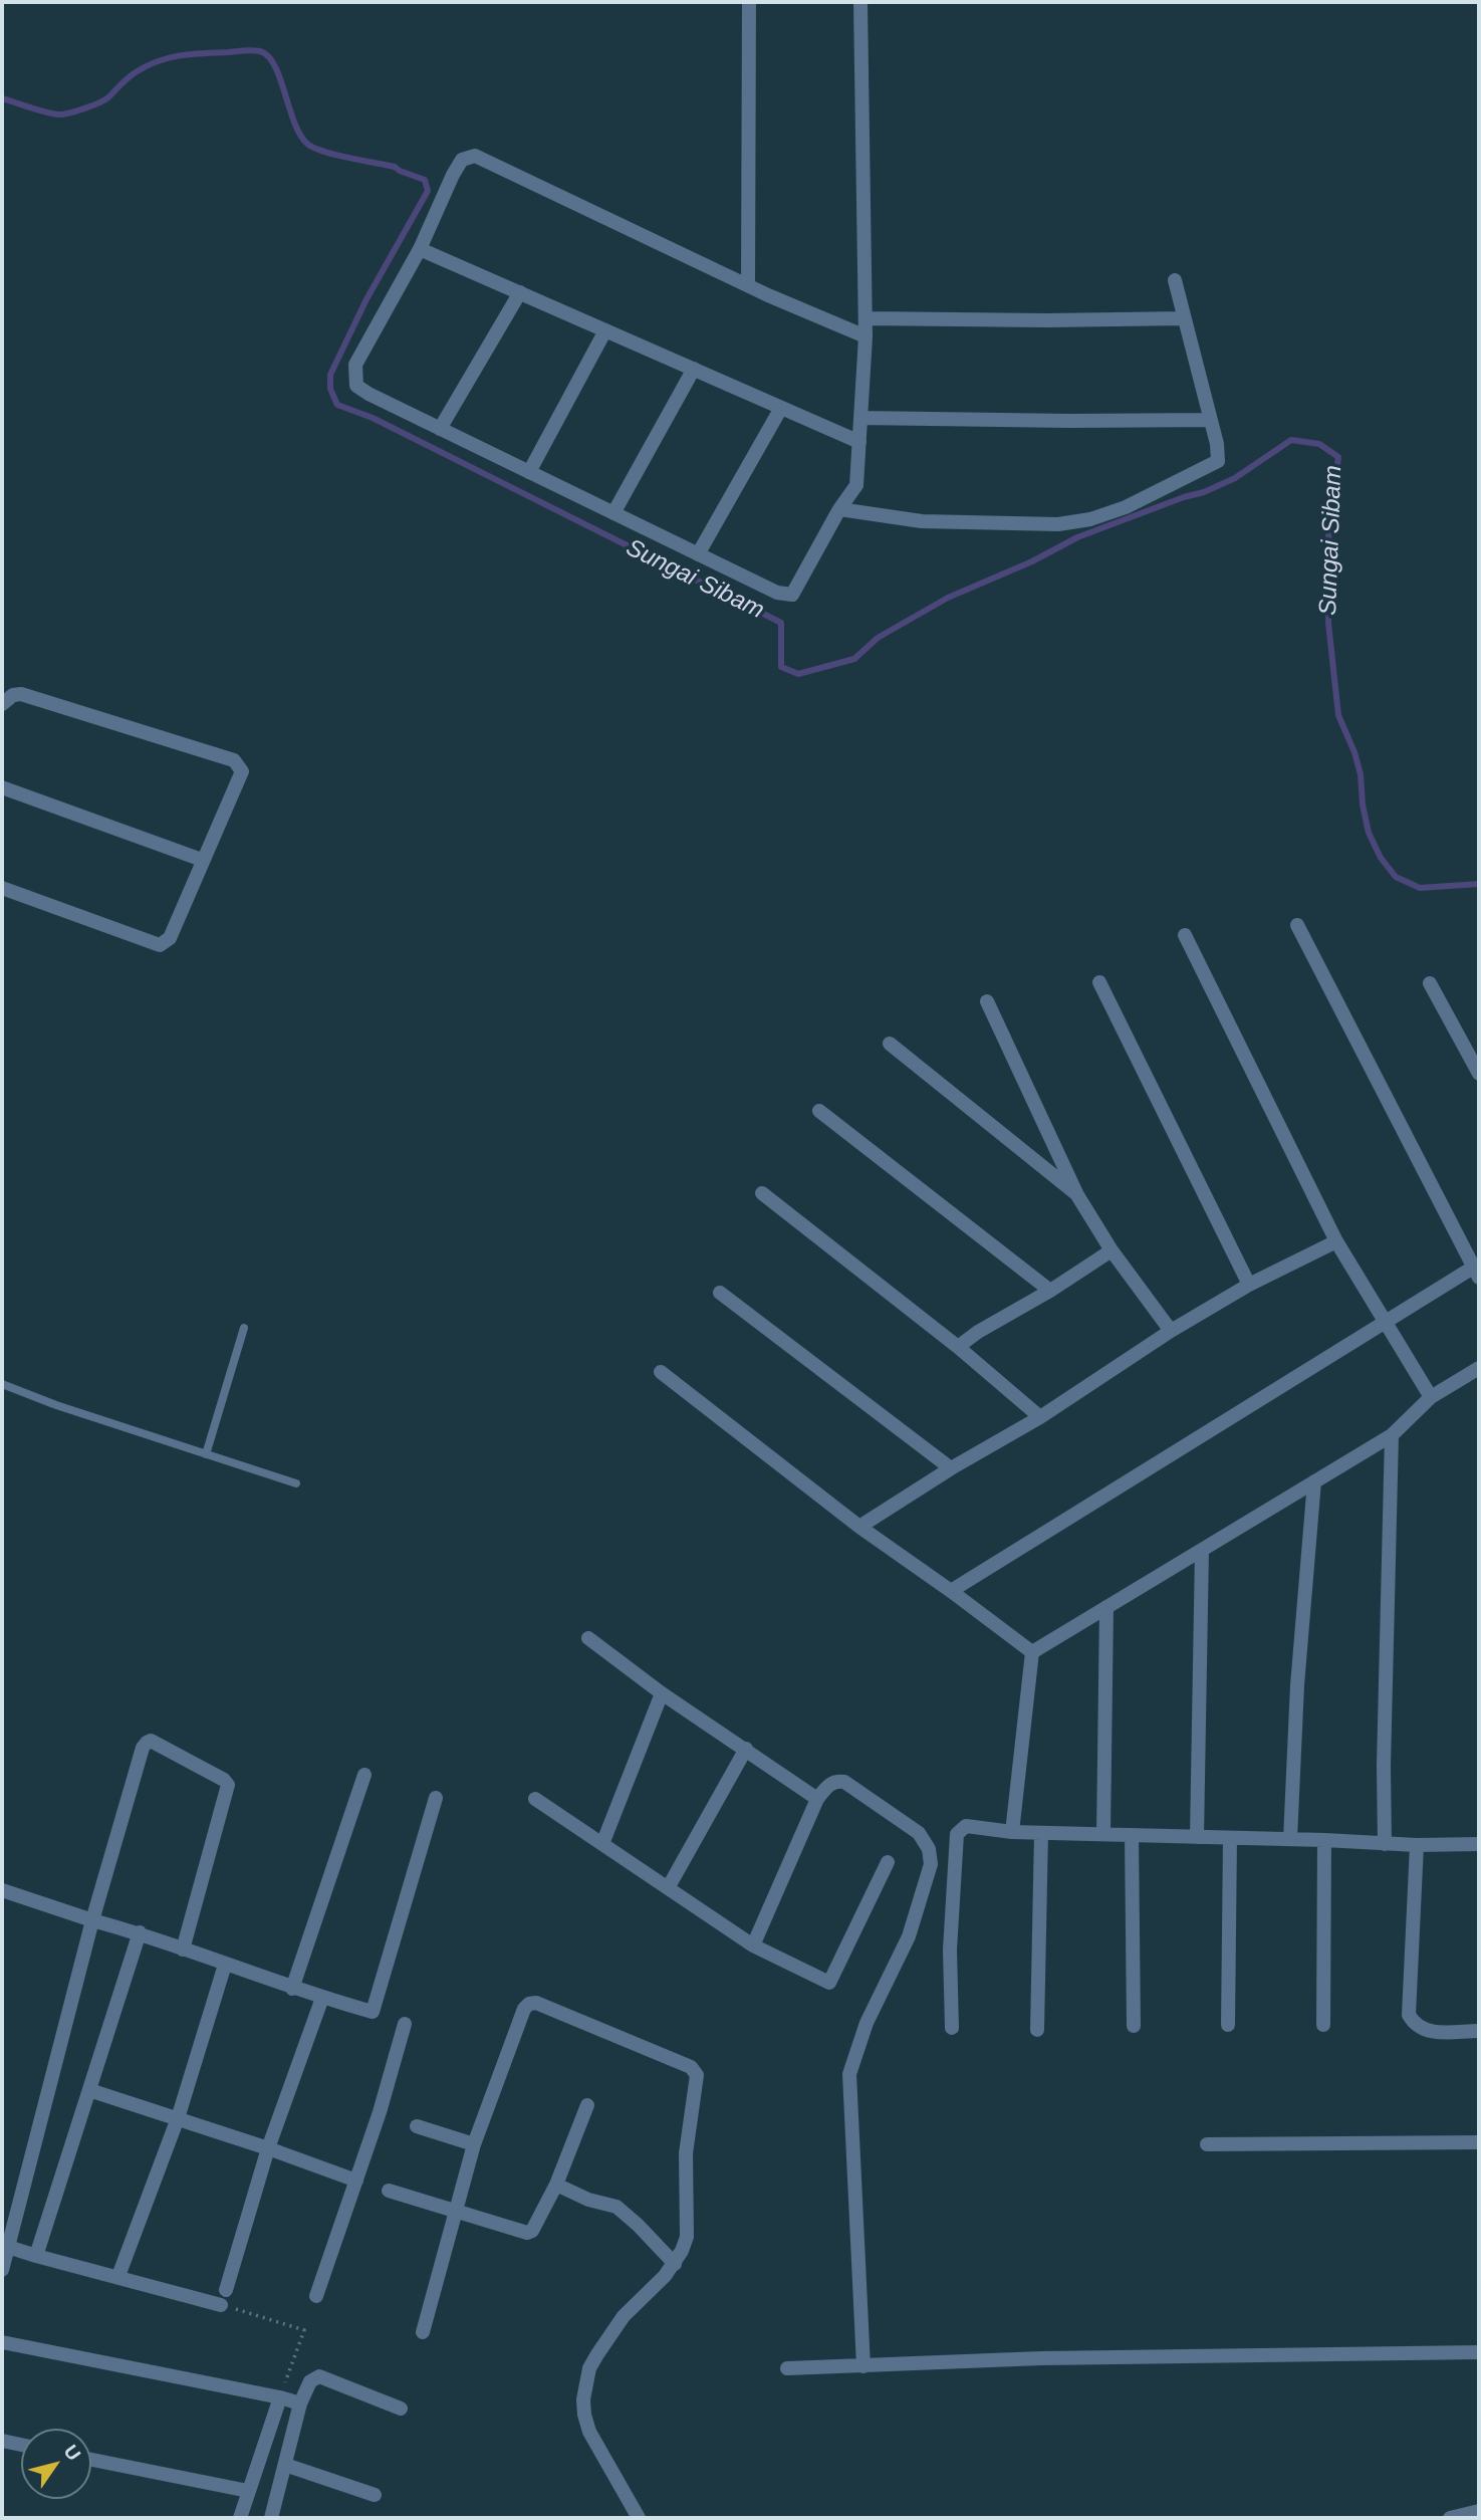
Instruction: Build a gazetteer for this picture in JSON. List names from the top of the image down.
{
  "water": ["Sungai Sibam"],
  "north": "top right"
}
